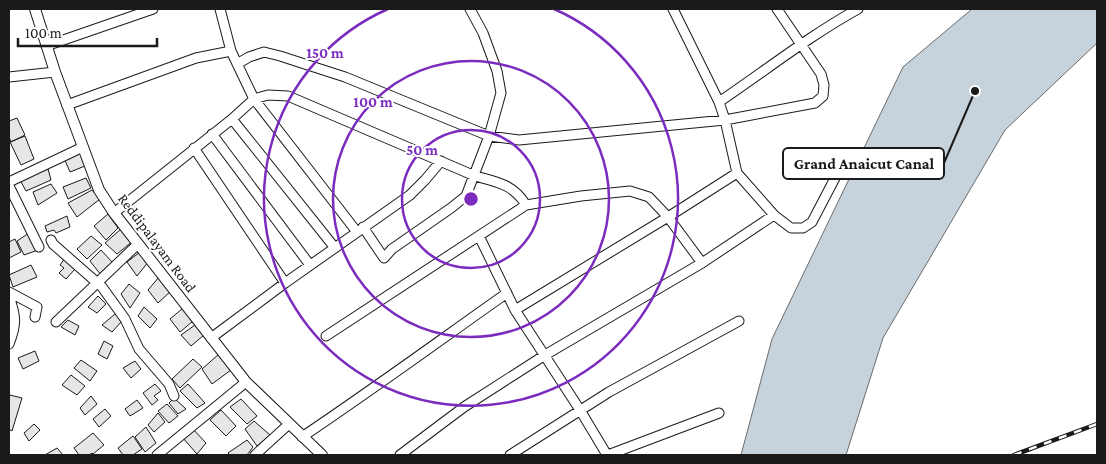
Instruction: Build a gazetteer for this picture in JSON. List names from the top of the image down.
{
  "streets": {
    "street": ["Reddipalayam Road"]
  },
  "places": ["Grand Anaicut Canal"],
  "scale_bar": "100 m",
  "rings": ["150 m", "100 m", "50 m"]
}
